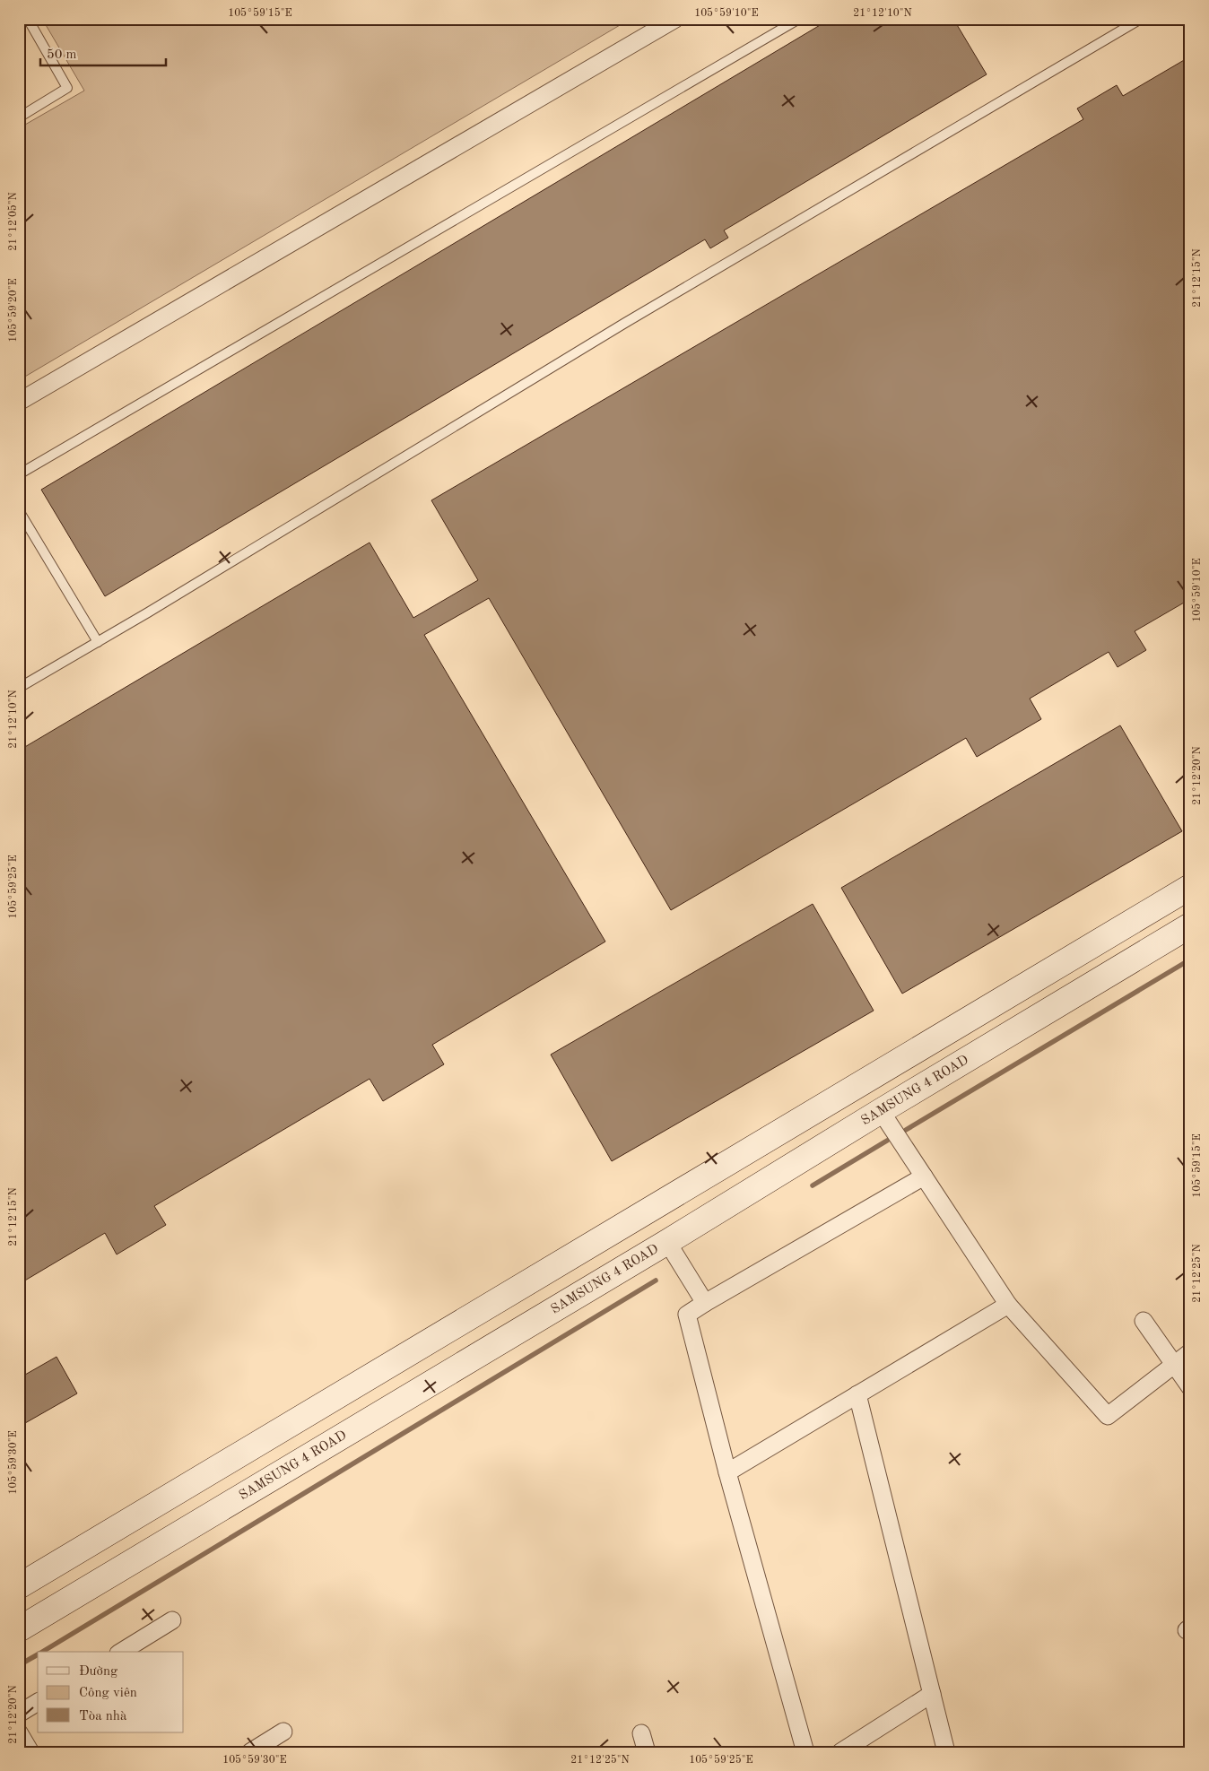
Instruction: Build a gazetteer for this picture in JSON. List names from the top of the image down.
{
  "streets": {
    "main road": ["SAMSUNG 4 ROAD"]
  },
  "legend": ["Đường", "Công viên", "Tòa nhà"],
  "scale_bar": "50 m",
  "coordinates": [
    "105°59'15\"E",
    "105°59'10\"E",
    "21°12'10\"N",
    "21°12'05\"N",
    "21°12'15\"N",
    "105°59'20\"E",
    "21°12'20\"N",
    "105°59'25\"E",
    "21°12'25\"N",
    "105°59'30\"E"
  ]
}
